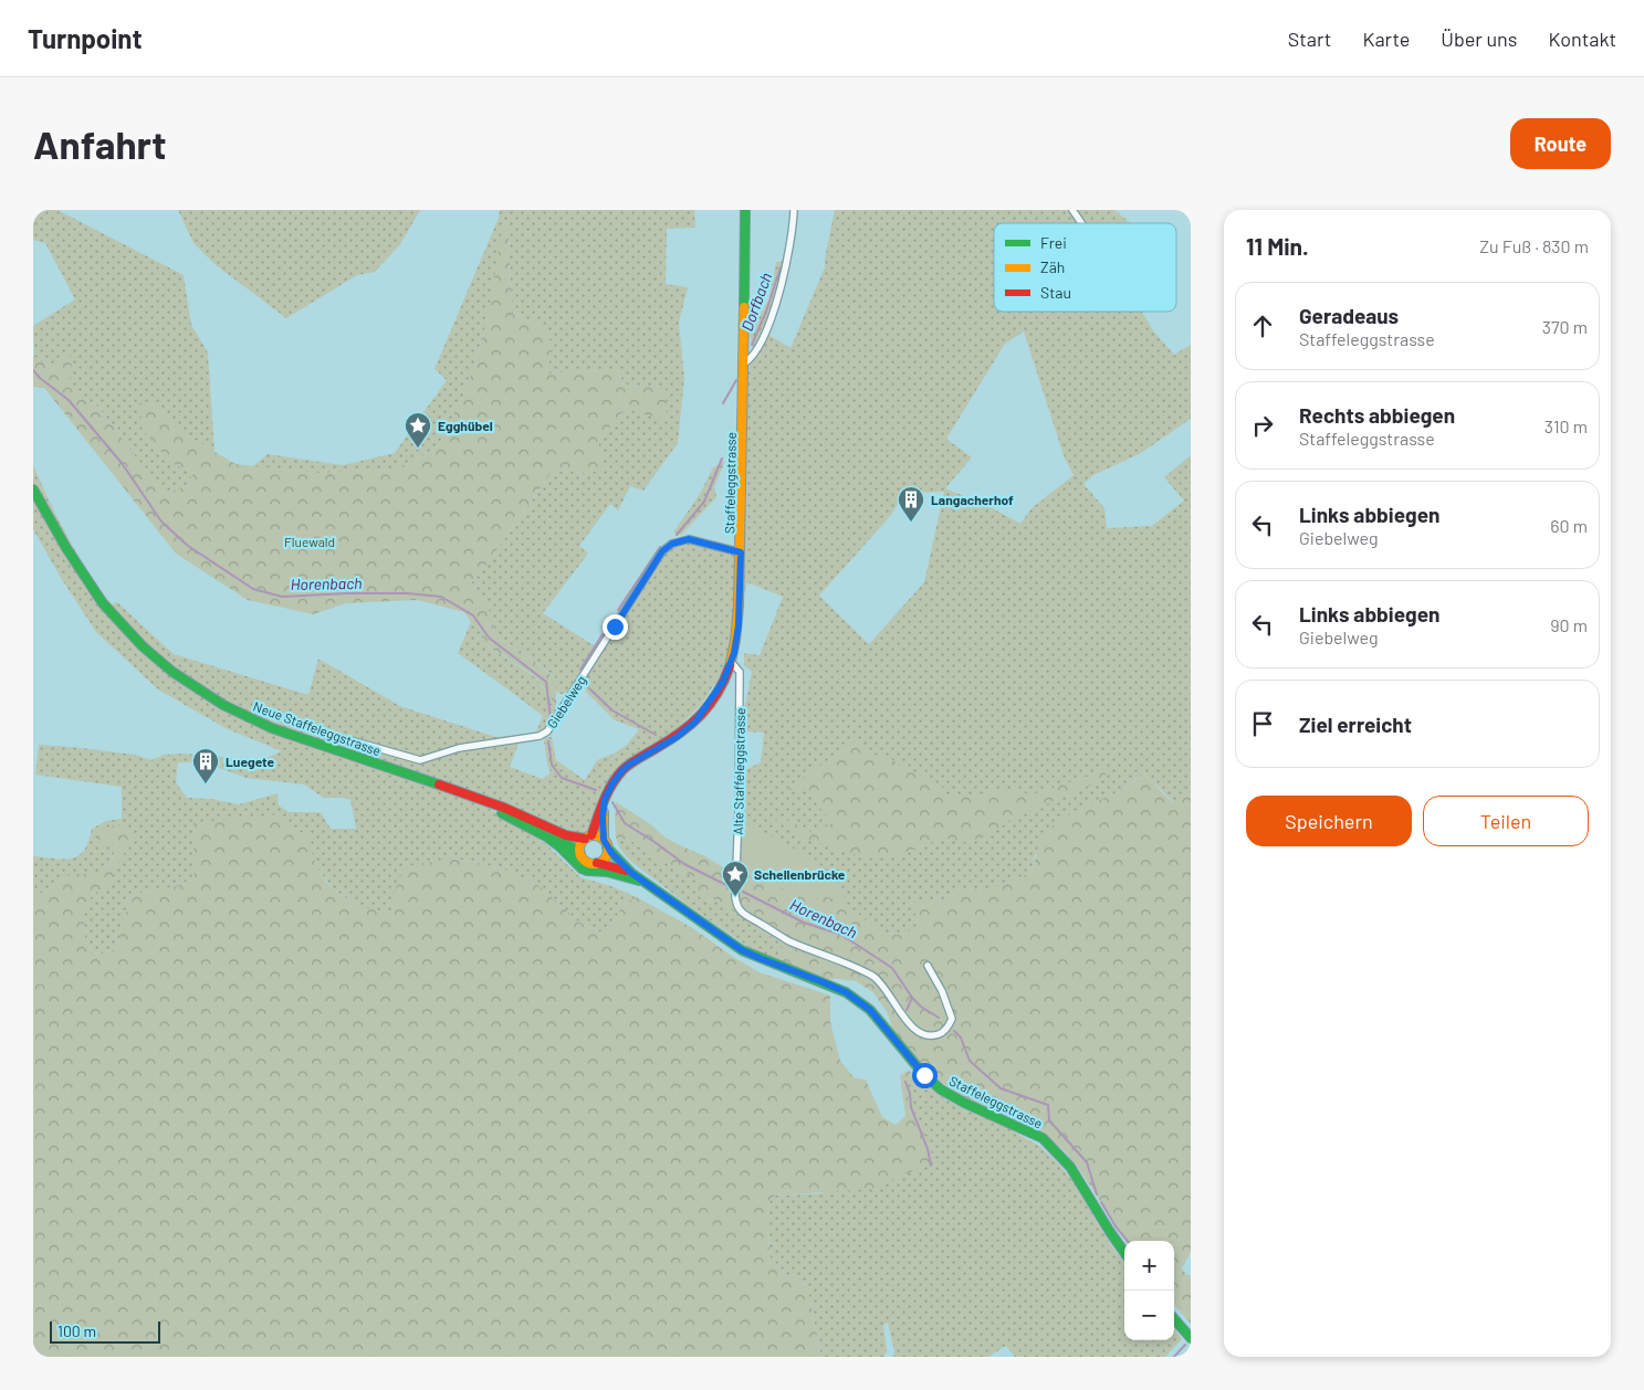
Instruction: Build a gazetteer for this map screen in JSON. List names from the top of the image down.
{
  "streets": {
    "main road": ["Staffeleggstrasse", "Neue Staffeleggstrasse"],
    "street": ["Giebelweg", "Alte Staffeleggstrasse"]
  },
  "crossings": [
    ["Staffeleggstrasse", "Giebelweg"],
    ["Staffeleggstrasse", "Neue Staffeleggstrasse"],
    ["Staffeleggstrasse", "Alte Staffeleggstrasse"]
  ],
  "water": ["Dorfbach", "Horenbach"],
  "parks": ["Fluewald"],
  "places": {
    "place": ["Egghübel", "Schellenbrücke"],
    "building": ["Langacherhof", "Luegete"]
  },
  "legend": ["Frei", "Zäh", "Stau"],
  "scale_bar": "100 m",
  "page": {
    "header": "Turnpoint",
    "nav": [
      "Start",
      "Karte",
      "Über uns",
      "Kontakt"
    ],
    "buttons": [
      "Route",
      ["Speichern", "Teilen"]
    ],
    "title": "Anfahrt",
    "heading": ["11 Min.", "Zu Fuß · 830 m"],
    "list": [
      ["Geradeaus", "Staffeleggstrasse", "370 m"],
      ["Rechts abbiegen", "Staffeleggstrasse", "310 m"],
      ["Links abbiegen", "Giebelweg", "60 m"],
      ["Links abbiegen", "Giebelweg", "90 m"],
      "Ziel erreicht"
    ],
    "map_buttons": ["+", "−"],
    "scale": "100 m"
  }
}
